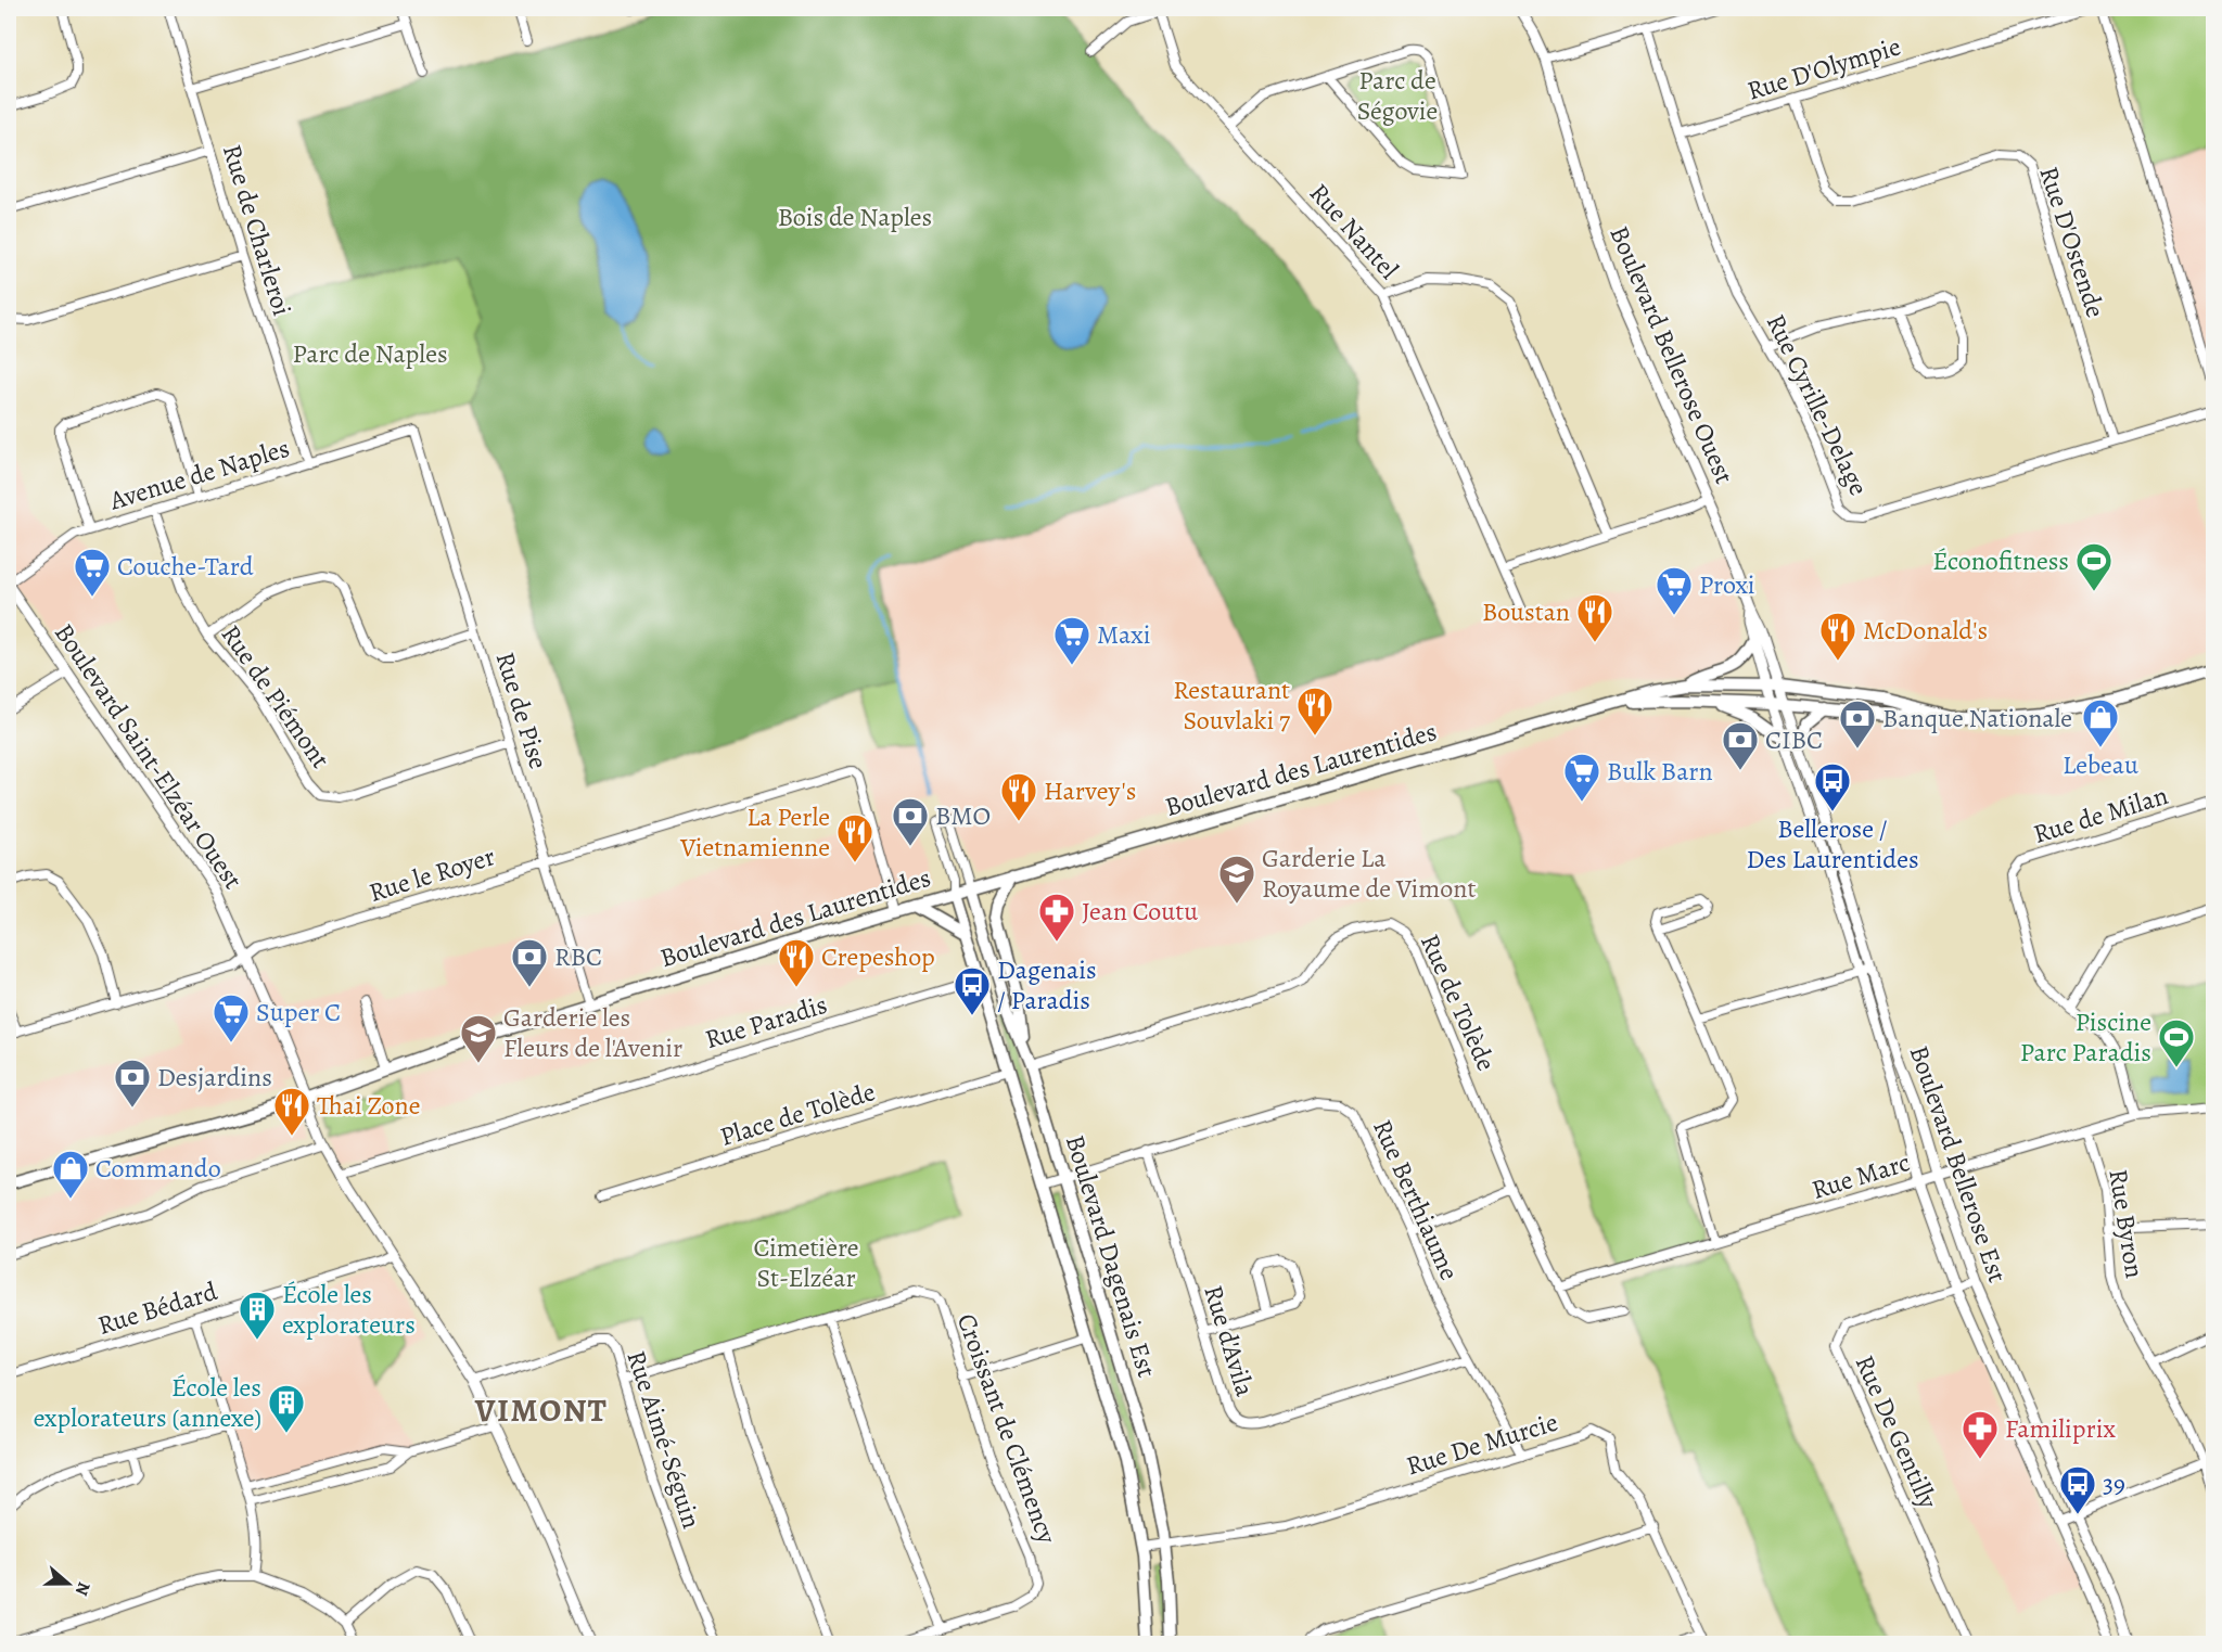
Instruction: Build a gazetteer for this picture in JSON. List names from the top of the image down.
{
  "streets": {
    "main road": ["Boulevard des Laurentides", "Boulevard Dagenais Est"],
    "street": [
      "Rue D'Olympie",
      "Rue de Charleroi",
      "Rue Nantel",
      "Rue D'Ostende",
      "Boulevard Bellerose Ouest",
      "Rue Cyrille-Delage",
      "Avenue de Naples",
      "Rue de Piémont",
      "Rue de Pise",
      "Boulevard Saint-Elzéar Ouest",
      "Rue de Milan",
      "Rue le Royer",
      "Rue de Tolède",
      "Rue Paradis",
      "Place de Tolède",
      "Boulevard Bellerose Est",
      "Rue Marc",
      "Rue Berthiaume",
      "Rue Byron",
      "Rue Bédard",
      "Rue d'Avila",
      "Croissant de Clémency",
      "Rue De Gentilly",
      "Rue Aimé-Séguin",
      "Rue De Murcie"
    ]
  },
  "crossings": [
    ["Rue D'Olympie", "Rue D'Ostende"],
    ["Rue D'Olympie", "Rue Cyrille-Delage"],
    ["Rue de Charleroi", "Avenue de Naples"],
    ["Rue D'Ostende", "Rue Cyrille-Delage"],
    ["Boulevard Bellerose Ouest", "Boulevard des Laurentides"],
    ["Boulevard Bellerose Ouest", "Boulevard Bellerose Est"],
    ["Avenue de Naples", "Rue de Piémont"],
    ["Avenue de Naples", "Rue de Pise"],
    ["Avenue de Naples", "Boulevard Saint-Elzéar Ouest"],
    ["Rue de Piémont", "Rue de Pise"],
    ["Rue de Pise", "Boulevard des Laurentides"],
    ["Rue de Pise", "Rue le Royer"],
    ["Boulevard Saint-Elzéar Ouest", "Boulevard des Laurentides"],
    ["Boulevard Saint-Elzéar Ouest", "Rue le Royer"],
    ["Boulevard Saint-Elzéar Ouest", "Rue Paradis"],
    ["Boulevard Saint-Elzéar Ouest", "Rue Bédard"],
    ["Boulevard Saint-Elzéar Ouest", "Rue Aimé-Séguin"],
    ["Boulevard des Laurentides", "Rue le Royer"],
    ["Boulevard des Laurentides", "Boulevard Bellerose Est"],
    ["Boulevard des Laurentides", "Boulevard Dagenais Est"],
    ["Rue de Milan", "Rue Marc"],
    ["Rue de Tolède", "Rue Marc"],
    ["Rue de Tolède", "Boulevard Dagenais Est"],
    ["Rue Paradis", "Boulevard Dagenais Est"],
    ["Place de Tolède", "Boulevard Dagenais Est"],
    ["Boulevard Bellerose Est", "Rue Marc"],
    ["Boulevard Bellerose Est", "Rue De Gentilly"],
    ["Rue Marc", "Rue Byron"],
    ["Rue Berthiaume", "Boulevard Dagenais Est"],
    ["Rue Berthiaume", "Rue d'Avila"],
    ["Rue Berthiaume", "Rue De Murcie"],
    ["Boulevard Dagenais Est", "Rue De Murcie"],
    ["Croissant de Clémency", "Rue Aimé-Séguin"]
  ],
  "districts": ["VIMONT"],
  "parks": [
    "Parc de Ségovie",
    "Bois de Naples",
    "Parc de Naples",
    "Cimetière St-Elzéar"
  ],
  "places": {
    "sports": ["Éconofitness", "Piscine Parc Paradis"],
    "supermarket": [
      "Couche-Tard",
      "Proxi",
      "Maxi",
      "Bulk Barn",
      "Super C"
    ],
    "restaurant": [
      "Boustan",
      "McDonald's",
      "Restaurant Souvlaki 7",
      "Harvey's",
      "La Perle Vietnamienne",
      "Crepeshop",
      "Thai Zone"
    ],
    "shop": ["Lebeau", "Commando"],
    "bank": [
      "Banque Nationale",
      "CIBC",
      "BMO",
      "RBC",
      "Desjardins"
    ],
    "bus stop": ["Bellerose / Des Laurentides", "Dagenais / Paradis", "39"],
    "school or university": ["Garderie La Royaume de Vimont", "Garderie les Fleurs de l'Avenir"],
    "pharmacy": ["Jean Coutu", "Familiprix"],
    "building": ["École les explorateurs", "École les explorateurs (annexe)"]
  },
  "north": "right"
}
